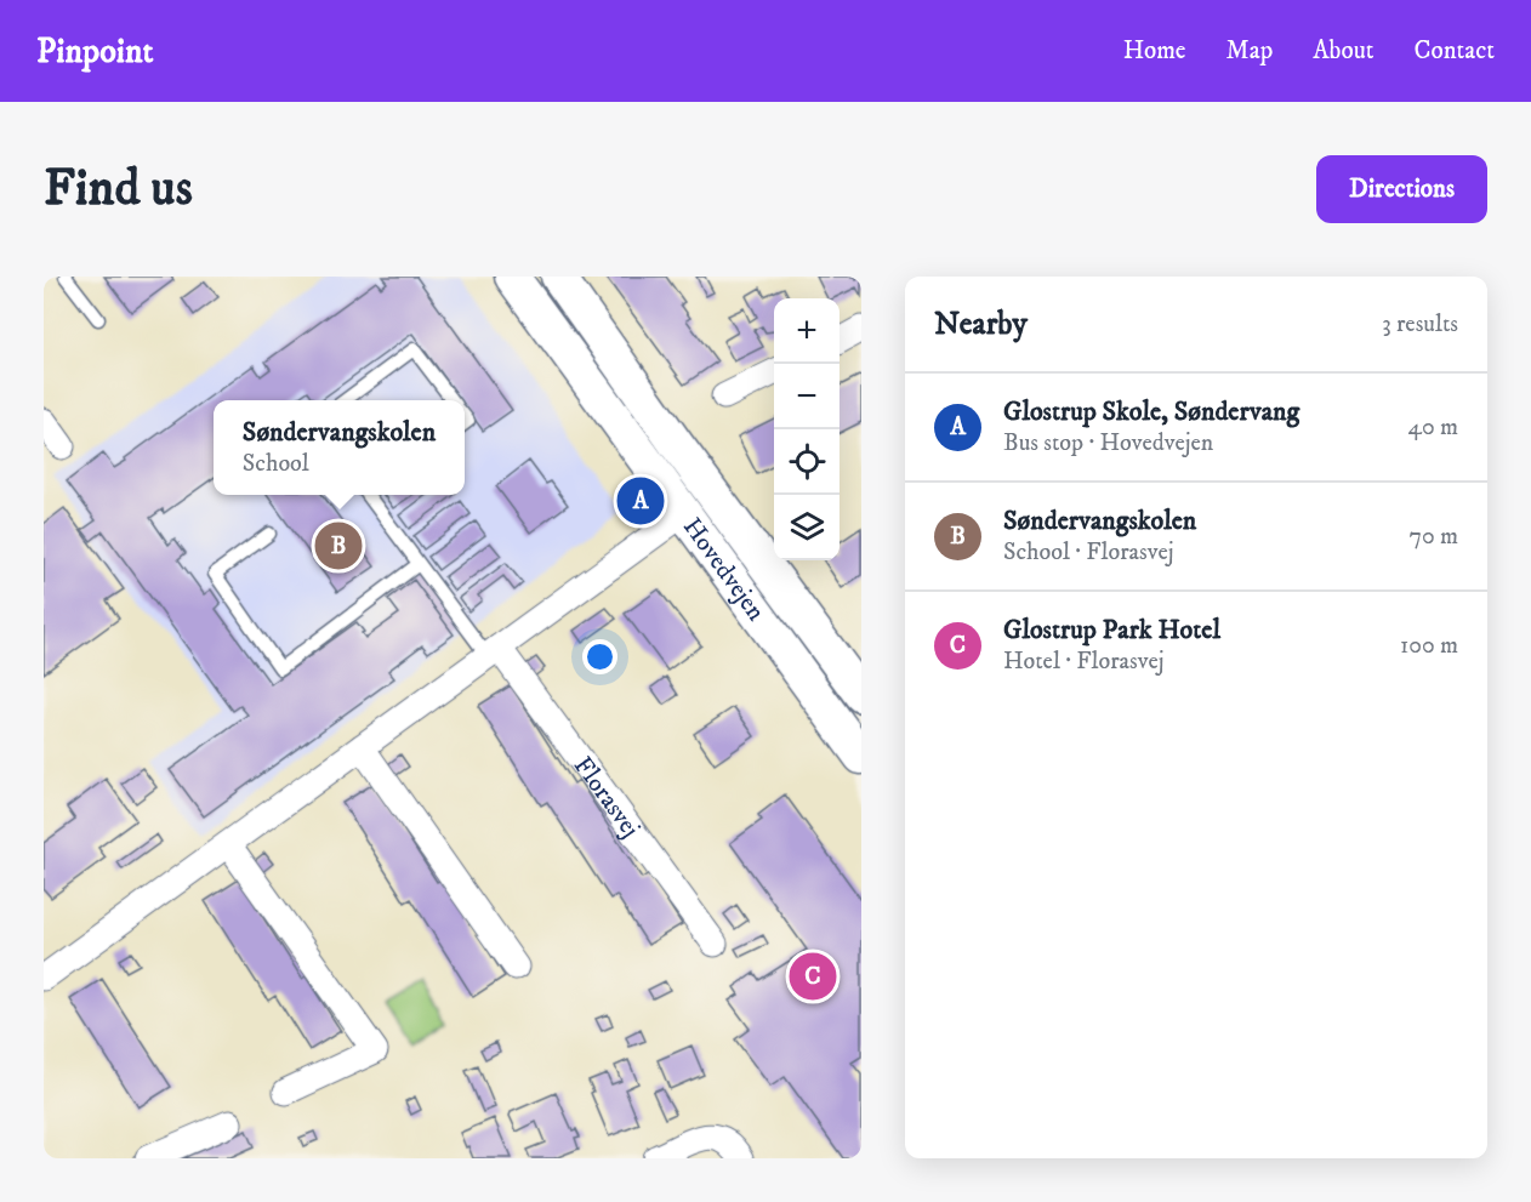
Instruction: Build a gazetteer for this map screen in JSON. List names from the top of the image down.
{
  "streets": {
    "main road": ["Hovedvejen"],
    "street": ["Florasvej"]
  },
  "page": {
    "header": "Pinpoint",
    "nav": [
      "Home",
      "Map",
      "About",
      "Contact"
    ],
    "buttons": "Directions",
    "title": "Find us",
    "heading": ["Nearby", "3 results"],
    "map_buttons": ["+", "−"],
    "list": [
      {
        "mark": "A",
        "name": "Glostrup Skole, Søndervang",
        "note": "Bus stop · Hovedvejen",
        "value": "40 m"
      },
      {
        "mark": "B",
        "name": "Søndervangskolen",
        "note": "School · Florasvej",
        "value": "70 m"
      },
      {
        "mark": "C",
        "name": "Glostrup Park Hotel",
        "note": "Hotel · Florasvej",
        "value": "100 m"
      }
    ],
    "popup": ["Søndervangskolen", "School"],
    "pins": ["A", "B", "C"]
  }
}
